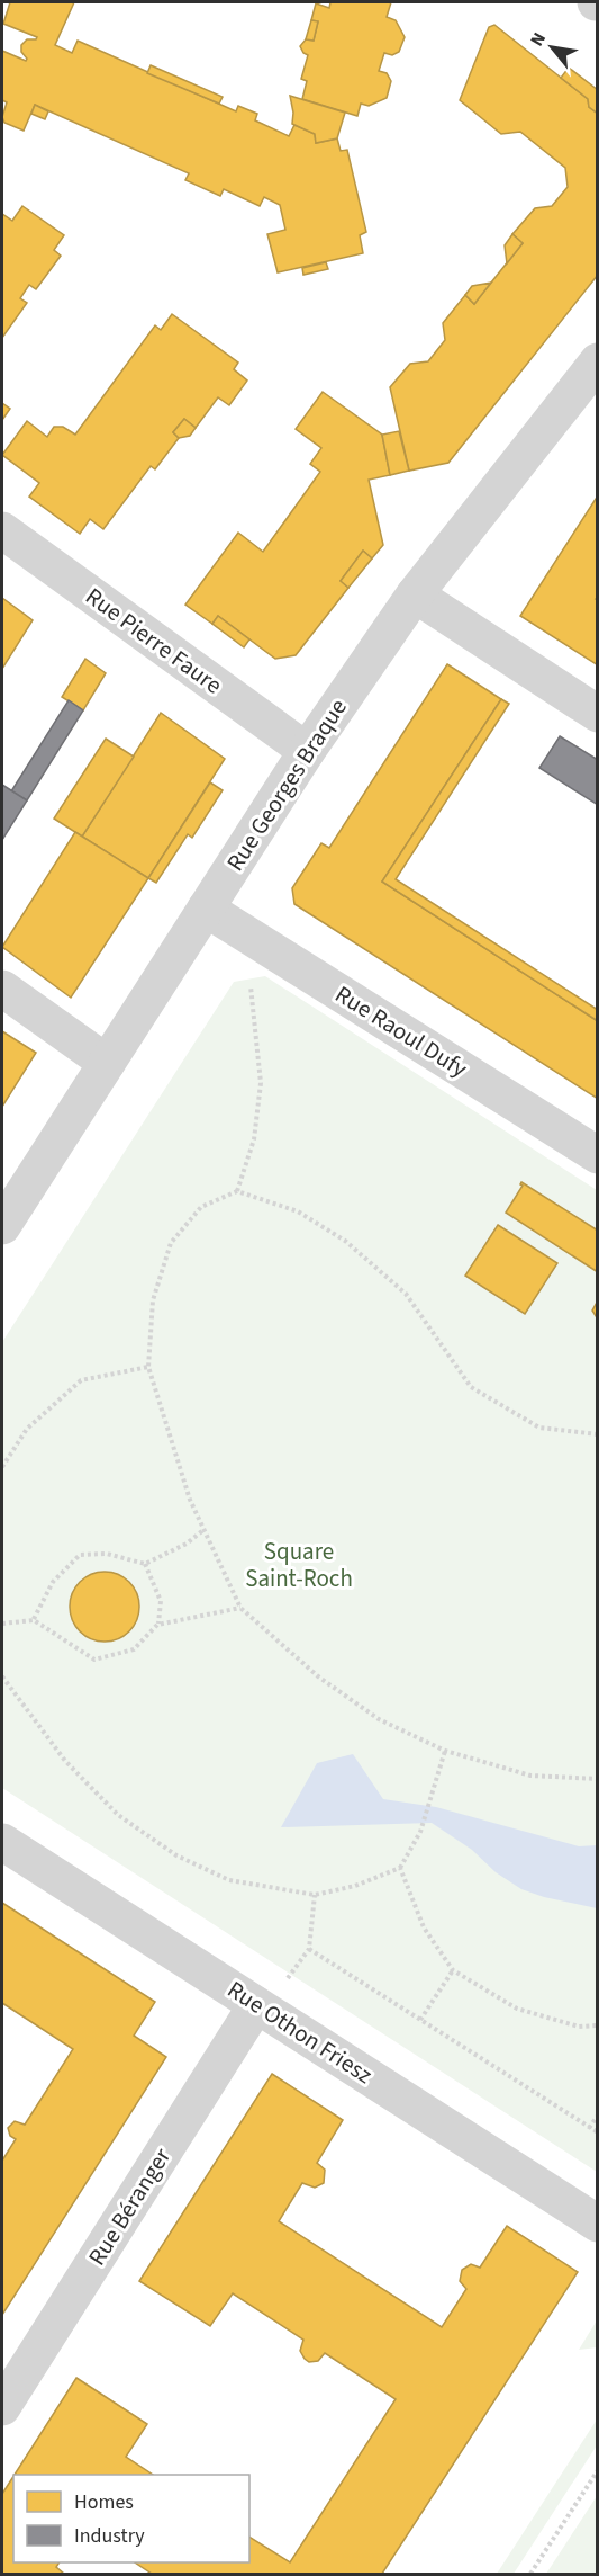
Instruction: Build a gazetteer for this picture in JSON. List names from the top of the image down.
{
  "streets": {
    "street": [
      "Rue Pierre Faure",
      "Rue Georges Braque",
      "Rue Raoul Dufy",
      "Rue Othon Friesz",
      "Rue Béranger"
    ]
  },
  "crossings": [
    ["Rue Pierre Faure", "Rue Georges Braque"],
    ["Rue Georges Braque", "Rue Raoul Dufy"],
    ["Rue Othon Friesz", "Rue Béranger"]
  ],
  "parks": ["Square Saint-Roch"],
  "legend": ["Homes", "Industry"],
  "north": "top left"
}
